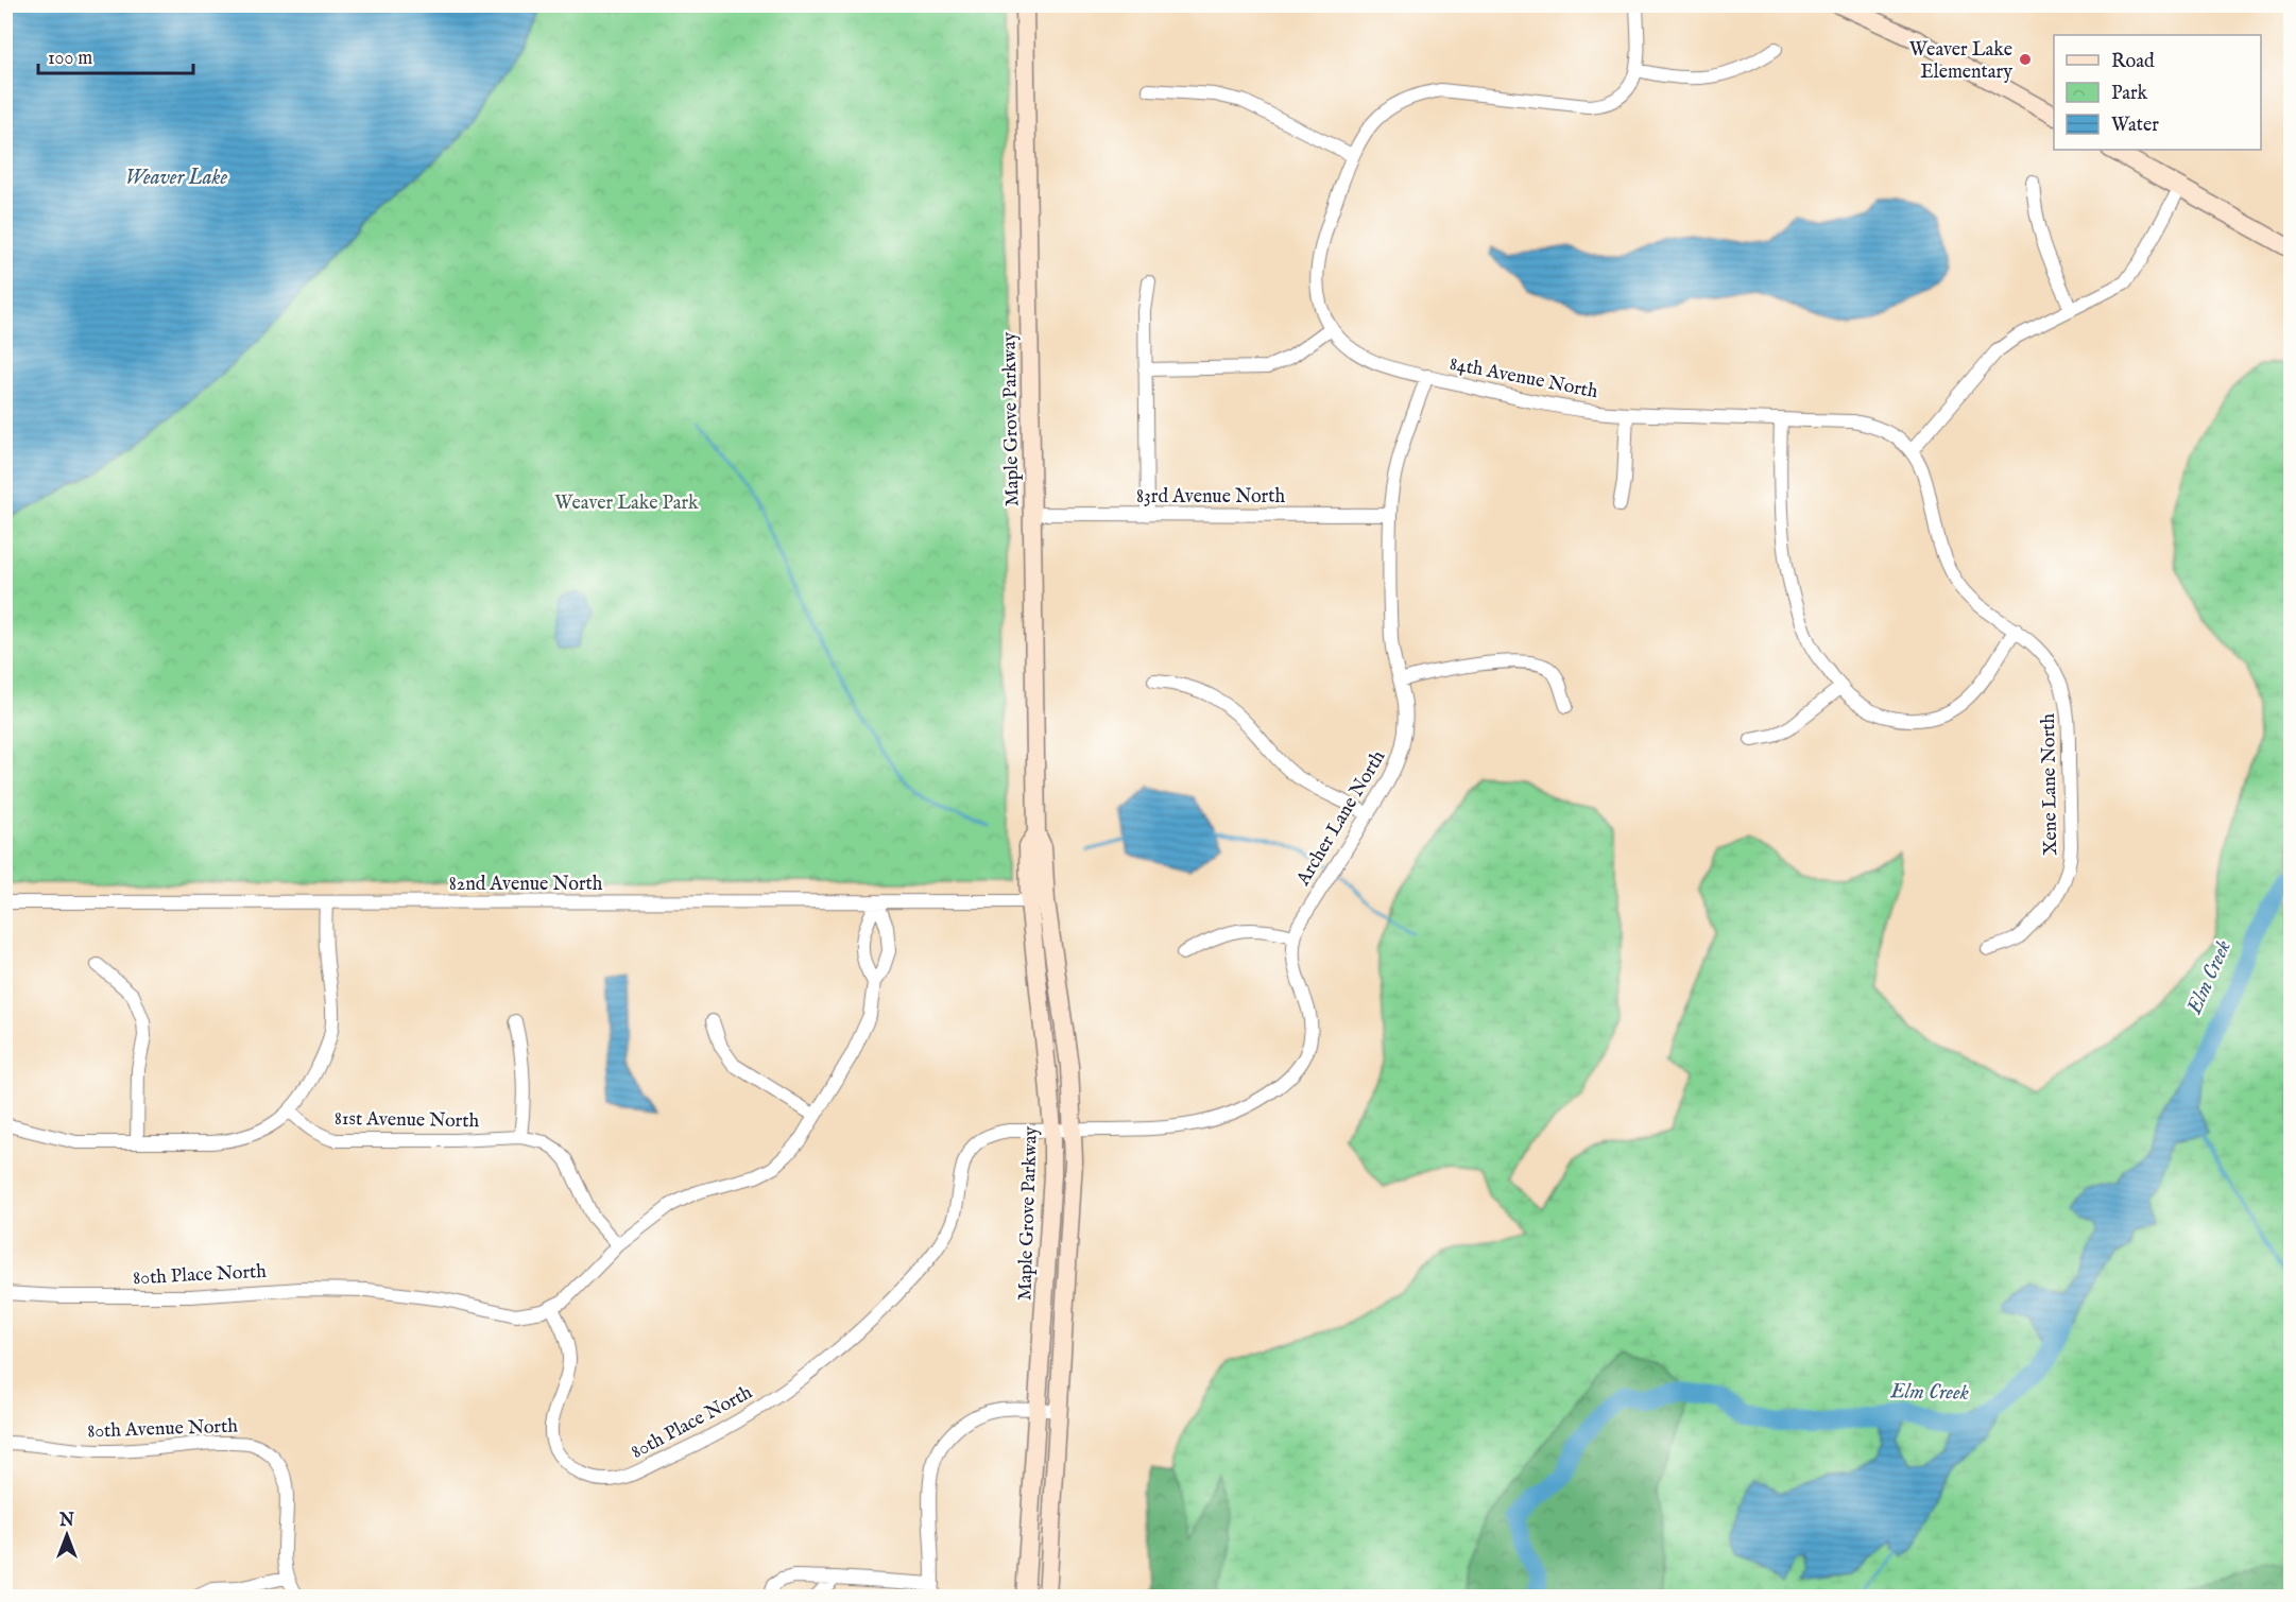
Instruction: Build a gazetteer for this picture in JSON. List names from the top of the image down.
{
  "streets": {
    "main road": ["Maple Grove Parkway"],
    "street": [
      "84th Avenue North",
      "83rd Avenue North",
      "Xene Lane North",
      "Archer Lane North",
      "82nd Avenue North",
      "81st Avenue North",
      "80th Place North",
      "80th Avenue North"
    ]
  },
  "crossings": [
    ["84th Avenue North", "Xene Lane North"],
    ["84th Avenue North", "Archer Lane North"],
    ["Maple Grove Parkway", "83rd Avenue North"],
    ["Maple Grove Parkway", "Archer Lane North"],
    ["Maple Grove Parkway", "82nd Avenue North"],
    ["Maple Grove Parkway", "80th Place North"],
    ["83rd Avenue North", "Archer Lane North"],
    ["Archer Lane North", "80th Place North"]
  ],
  "water": ["Weaver Lake", "Elm Creek"],
  "parks": ["Weaver Lake Park"],
  "places": ["Weaver Lake Elementary"],
  "legend": ["Road", "Park", "Water"],
  "scale_bar": "100 m",
  "north": "top"
}
